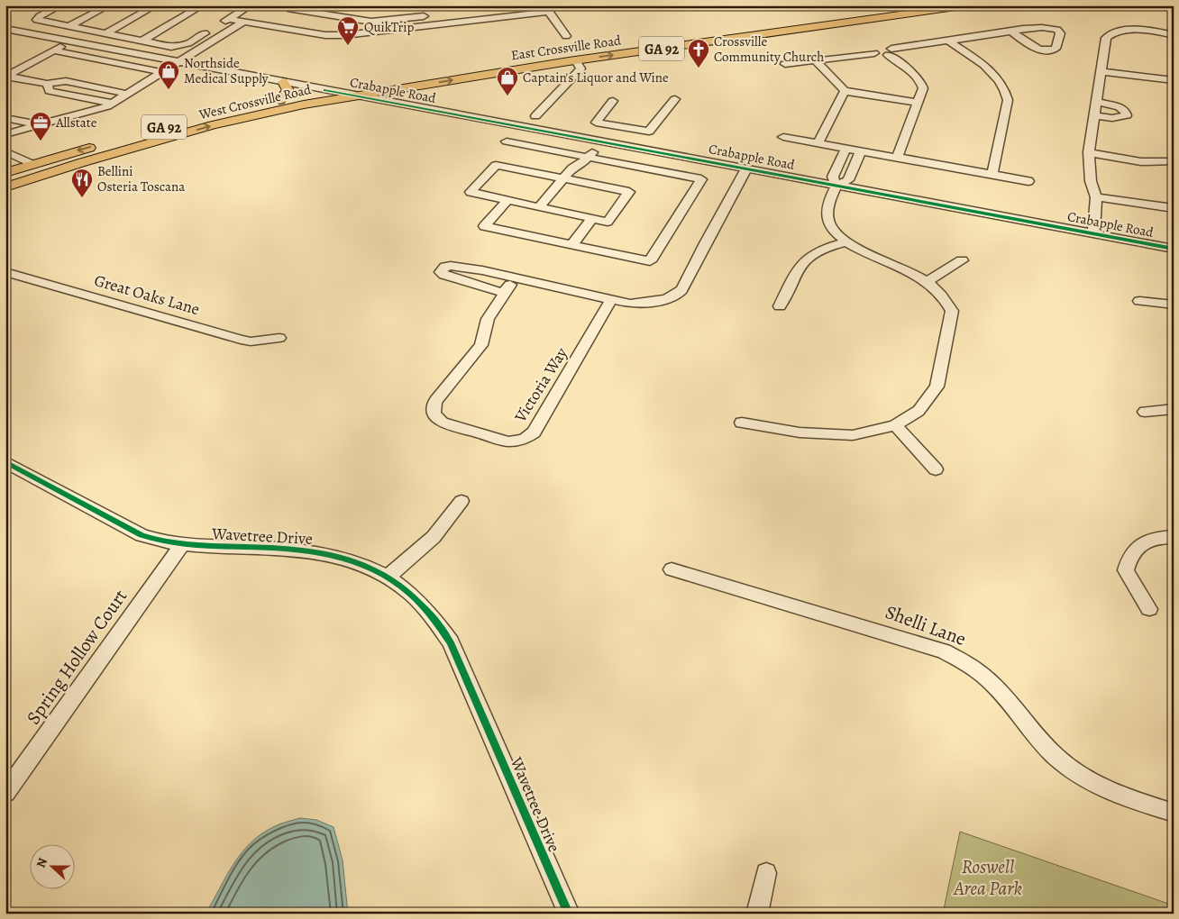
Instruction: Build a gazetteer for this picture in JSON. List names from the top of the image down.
{
  "streets": {
    "main road": ["East Crossville Road", "GA 92", "West Crossville Road"],
    "street": [
      "Crabapple Road",
      "Great Oaks Lane",
      "Victoria Way",
      "Wavetree Drive",
      "Shelli Lane",
      "Spring Hollow Court"
    ]
  },
  "crossings": [
    ["East Crossville Road", "Crabapple Road"],
    ["East Crossville Road", "West Crossville Road"],
    ["Crabapple Road", "West Crossville Road"],
    ["Wavetree Drive", "Spring Hollow Court"]
  ],
  "parks": ["Roswell Area Park"],
  "places": {
    "supermarket": ["QuikTrip"],
    "church": ["Crossville Community Church"],
    "shop": ["Northside Medical Supply", "Captain's Liquor and Wine"],
    "office": ["Allstate"],
    "restaurant": ["Bellini Osteria Toscana"]
  },
  "north": "left"
}
